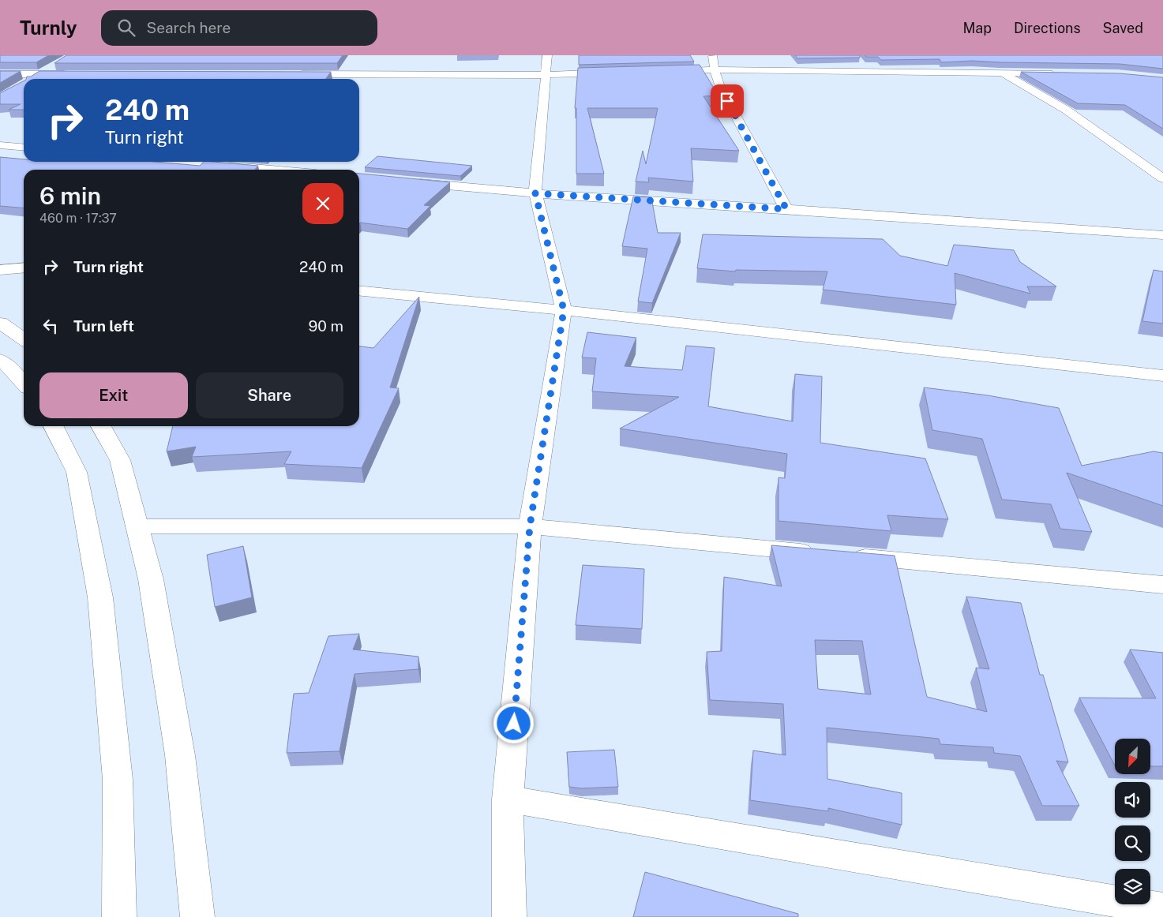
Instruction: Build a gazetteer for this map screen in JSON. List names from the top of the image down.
{
  "north": "bottom left",
  "page": {
    "header": "Turnly",
    "search": "Search here",
    "nav": ["Map", "Directions", "Saved"],
    "turn": ["240 m", "Turn right"],
    "heading": ["6 min", "460 m · 17:37"],
    "list": [
      {
        "name": "Turn right",
        "value": "240 m"
      },
      {
        "name": "Turn left",
        "value": "90 m"
      }
    ],
    "buttons": ["Exit", "Share"]
  }
}
